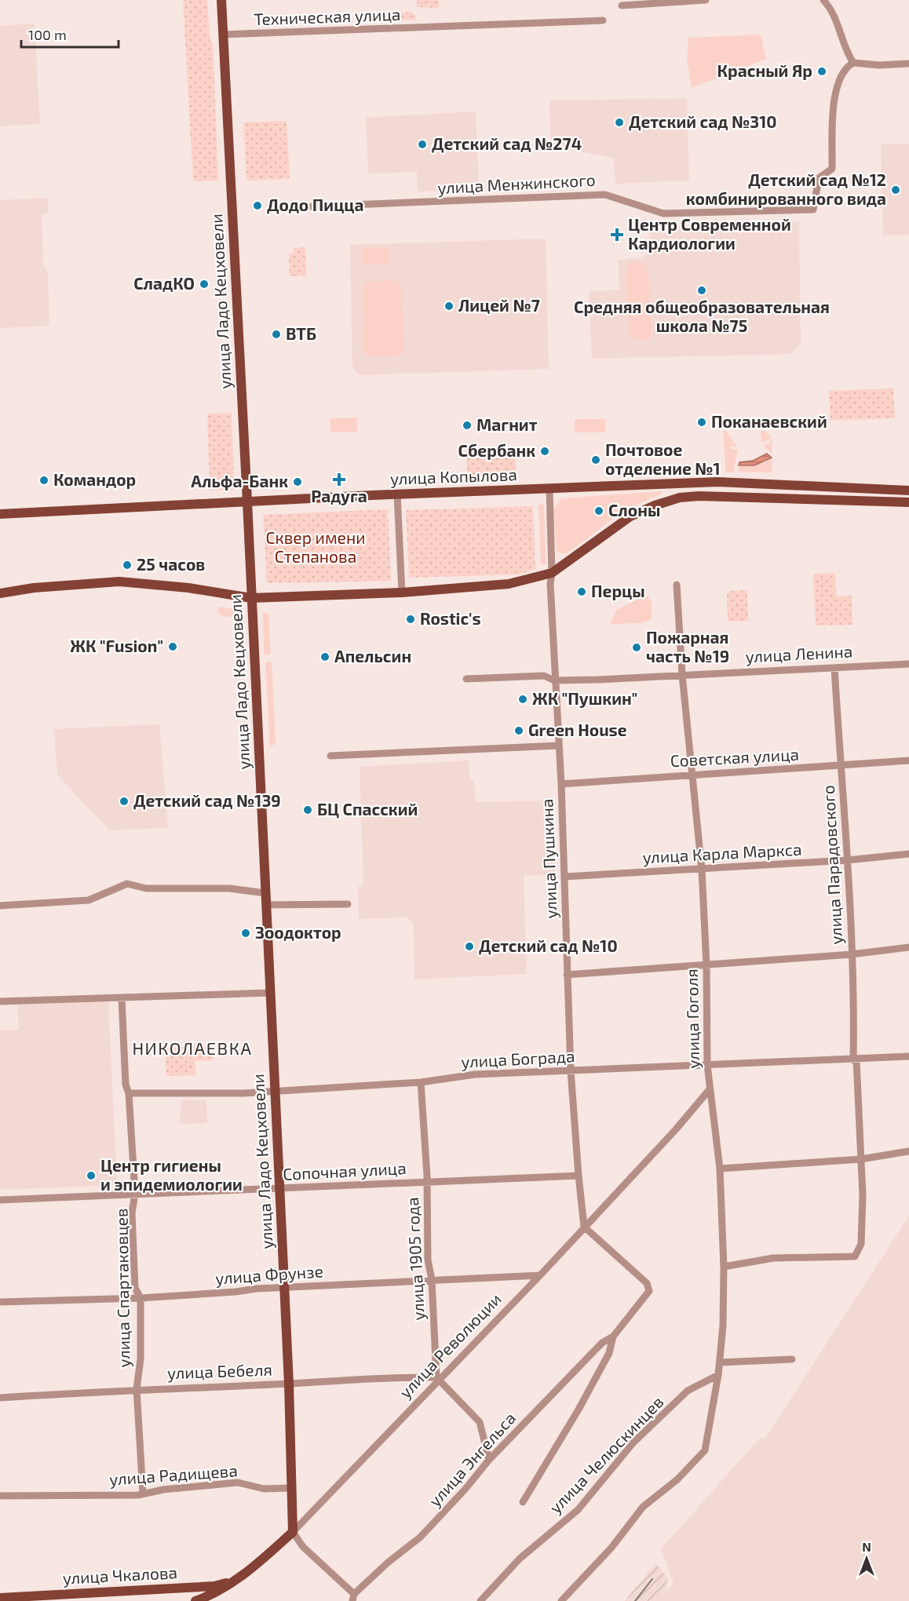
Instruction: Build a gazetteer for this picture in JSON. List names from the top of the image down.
{
  "streets": {
    "main road": [
      "улица Ладо Кецховели",
      "улица Копылова",
      "улица Революции",
      "улица Чкалова"
    ],
    "street": [
      "Техническая улица",
      "улица Менжинского",
      "улица Ленина",
      "Советская улица",
      "улица Карла Маркса",
      "улица Пушкина",
      "улица Парадовского",
      "улица Гоголя",
      "улица Бограда",
      "Сопочная улица",
      "улица 1905 года",
      "улица Фрунзе",
      "улица Спартаковцев",
      "улица Бебеля",
      "улица Челюскинцев",
      "улица Энгельса",
      "улица Радищева"
    ]
  },
  "crossings": [
    ["Техническая улица", "улица Ладо Кецховели"],
    ["улица Ладо Кецховели", "улица Копылова"],
    ["улица Ладо Кецховели", "улица Бограда"],
    ["улица Ладо Кецховели", "Сопочная улица"],
    ["улица Ладо Кецховели", "улица Фрунзе"],
    ["улица Ладо Кецховели", "улица Революции"],
    ["улица Ладо Кецховели", "улица Бебеля"],
    ["улица Ладо Кецховели", "улица Радищева"],
    ["улица Копылова", "улица Пушкина"],
    ["улица Ленина", "улица Пушкина"],
    ["улица Ленина", "улица Парадовского"],
    ["улица Ленина", "улица Гоголя"],
    ["Советская улица", "улица Пушкина"],
    ["Советская улица", "улица Парадовского"],
    ["Советская улица", "улица Гоголя"],
    ["улица Карла Маркса", "улица Пушкина"],
    ["улица Карла Маркса", "улица Парадовского"],
    ["улица Карла Маркса", "улица Гоголя"],
    ["улица Пушкина", "улица Бограда"],
    ["улица Пушкина", "Сопочная улица"],
    ["улица Пушкина", "улица Революции"],
    ["улица Пушкина", "улица Энгельса"],
    ["улица Парадовского", "улица Гоголя"],
    ["улица Парадовского", "улица Бограда"],
    ["улица Гоголя", "улица Бограда"],
    ["улица Гоголя", "улица Революции"],
    ["улица Гоголя", "улица Челюскинцев"],
    ["улица Бограда", "улица 1905 года"],
    ["улица Бограда", "улица Спартаковцев"],
    ["Сопочная улица", "улица 1905 года"],
    ["Сопочная улица", "улица Спартаковцев"],
    ["улица 1905 года", "улица Фрунзе"],
    ["улица 1905 года", "улица Революции"],
    ["улица 1905 года", "улица Бебеля"],
    ["улица Фрунзе", "улица Спартаковцев"],
    ["улица Фрунзе", "улица Революции"],
    ["улица Спартаковцев", "улица Бебеля"],
    ["улица Спартаковцев", "улица Радищева"],
    ["улица Революции", "улица Бебеля"],
    ["улица Революции", "улица Энгельса"],
    ["улица Революции", "улица Чкалова"]
  ],
  "districts": ["НИКОЛАЕВКА"],
  "parks": ["Сквер имени Степанова"],
  "places": {
    "other": [
      "Красный Яр",
      "Детский сад №310",
      "Детский сад №274",
      "Детский сад №12 комбинированного вида",
      "Додо Пицца",
      "СладКО",
      "Средняя общеобразовательная школа №75",
      "Лицей №7",
      "ВТБ",
      "Поканаевский",
      "Магнит",
      "Сбербанк",
      "Почтовое отделение №1",
      "Командор",
      "Альфа-Банк",
      "Слоны",
      "25 часов",
      "Перцы",
      "Rostic's",
      "ЖК \"Fusion\"",
      "Пожарная часть №19",
      "Апельсин",
      "ЖК \"Пушкин\"",
      "Green House",
      "Детский сад №139",
      "БЦ Спасский",
      "Зоодоктор",
      "Детский сад №10",
      "Центр гигиены и эпидемиологии"
    ],
    "health": ["Центр Современной Кардиологии", "Радуга"]
  },
  "scale_bar": "100 m",
  "north": "top"
}
